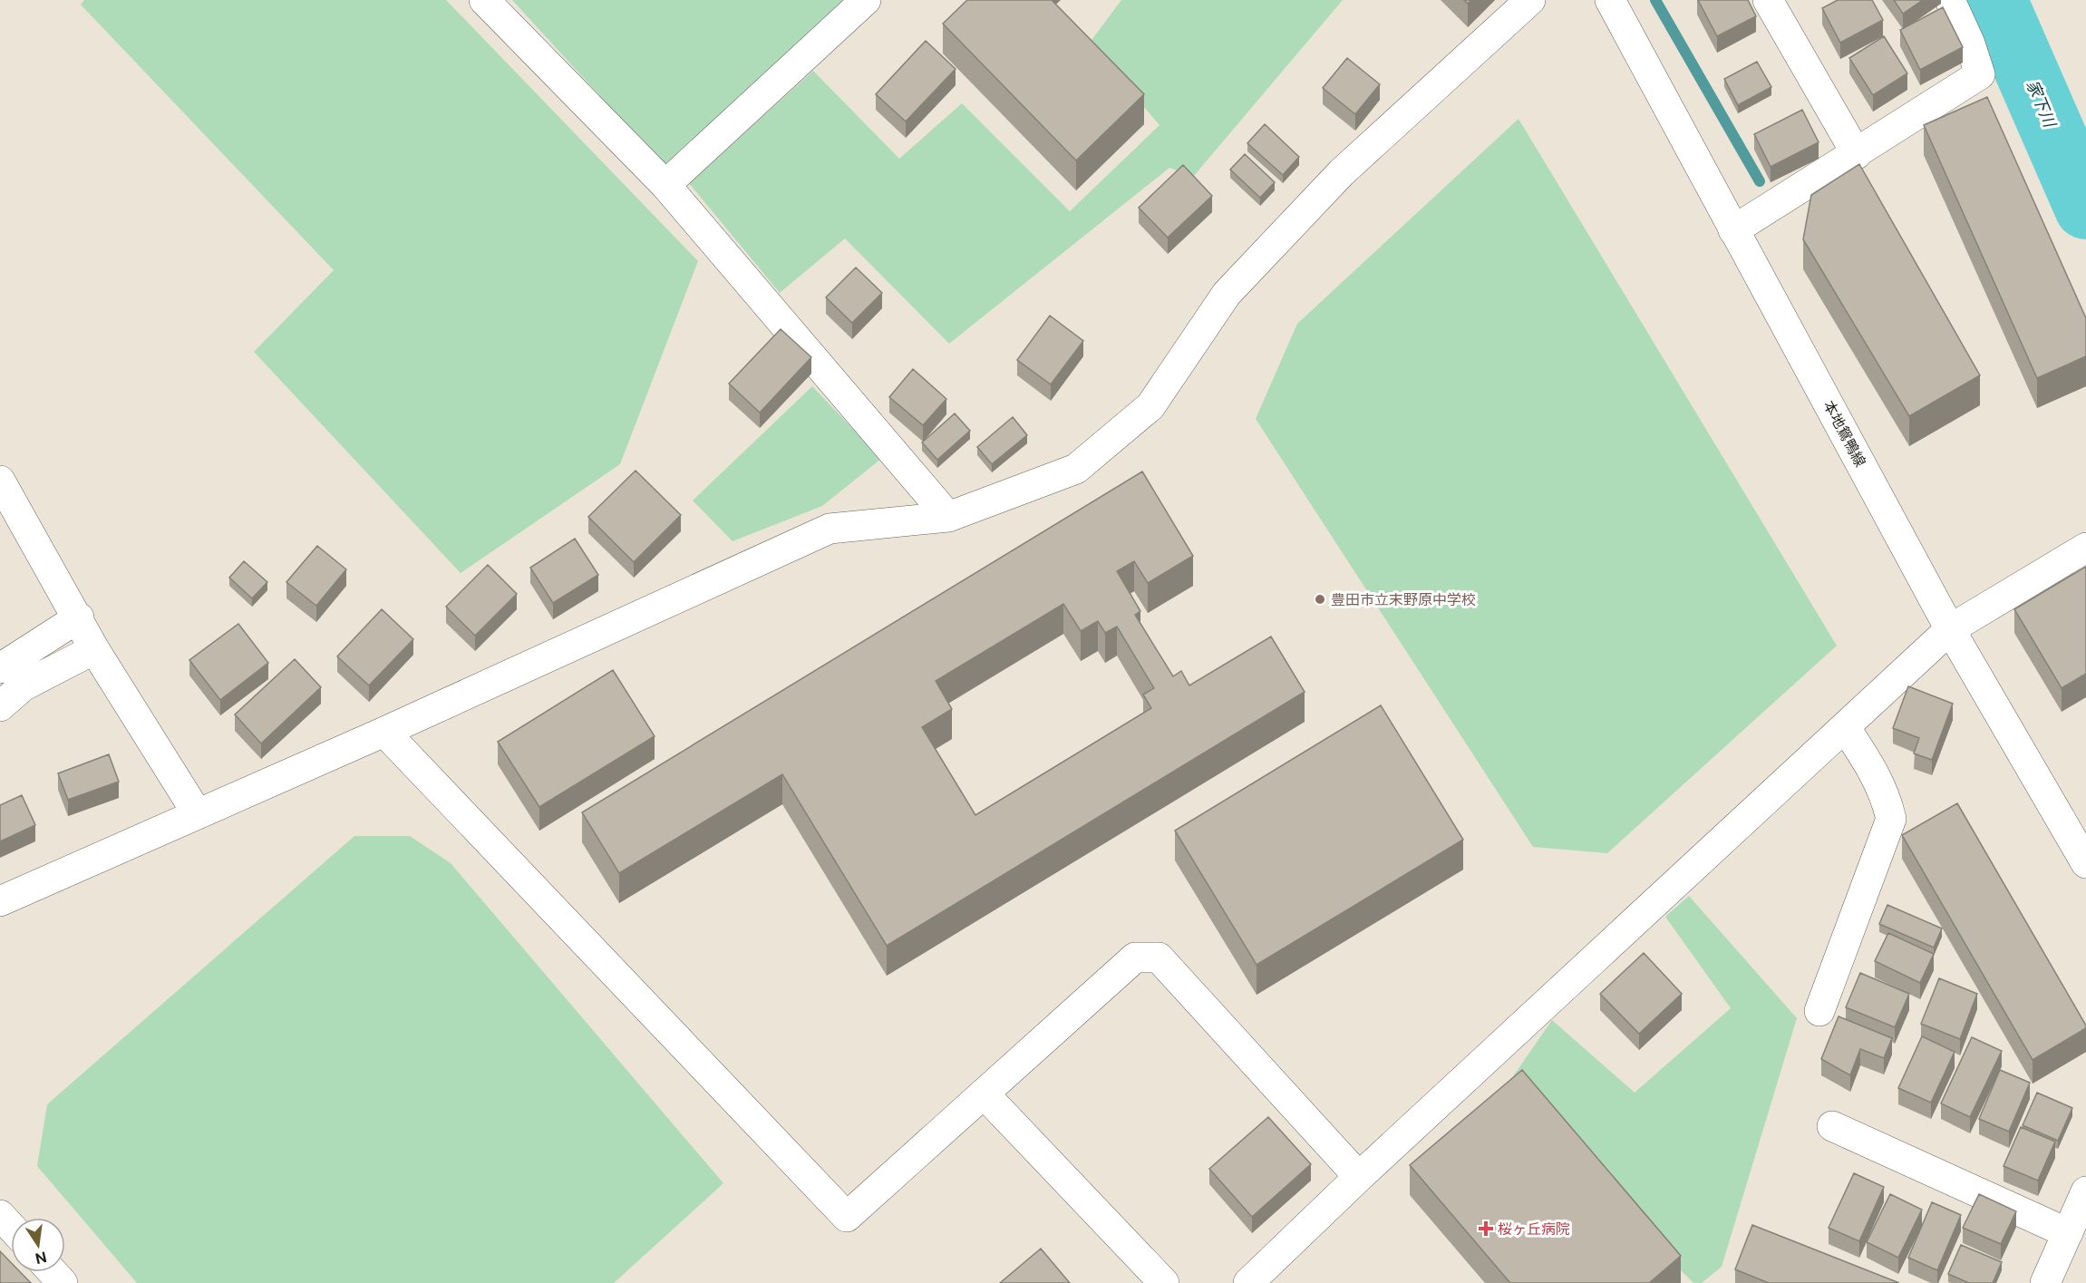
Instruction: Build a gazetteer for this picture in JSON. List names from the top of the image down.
{
  "streets": {
    "street": ["本地鴛鴨線"]
  },
  "water": ["家下川"],
  "places": {
    "other": ["豊田市立末野原中学校"],
    "health": ["桜ヶ丘病院"]
  },
  "north": "bottom"
}
